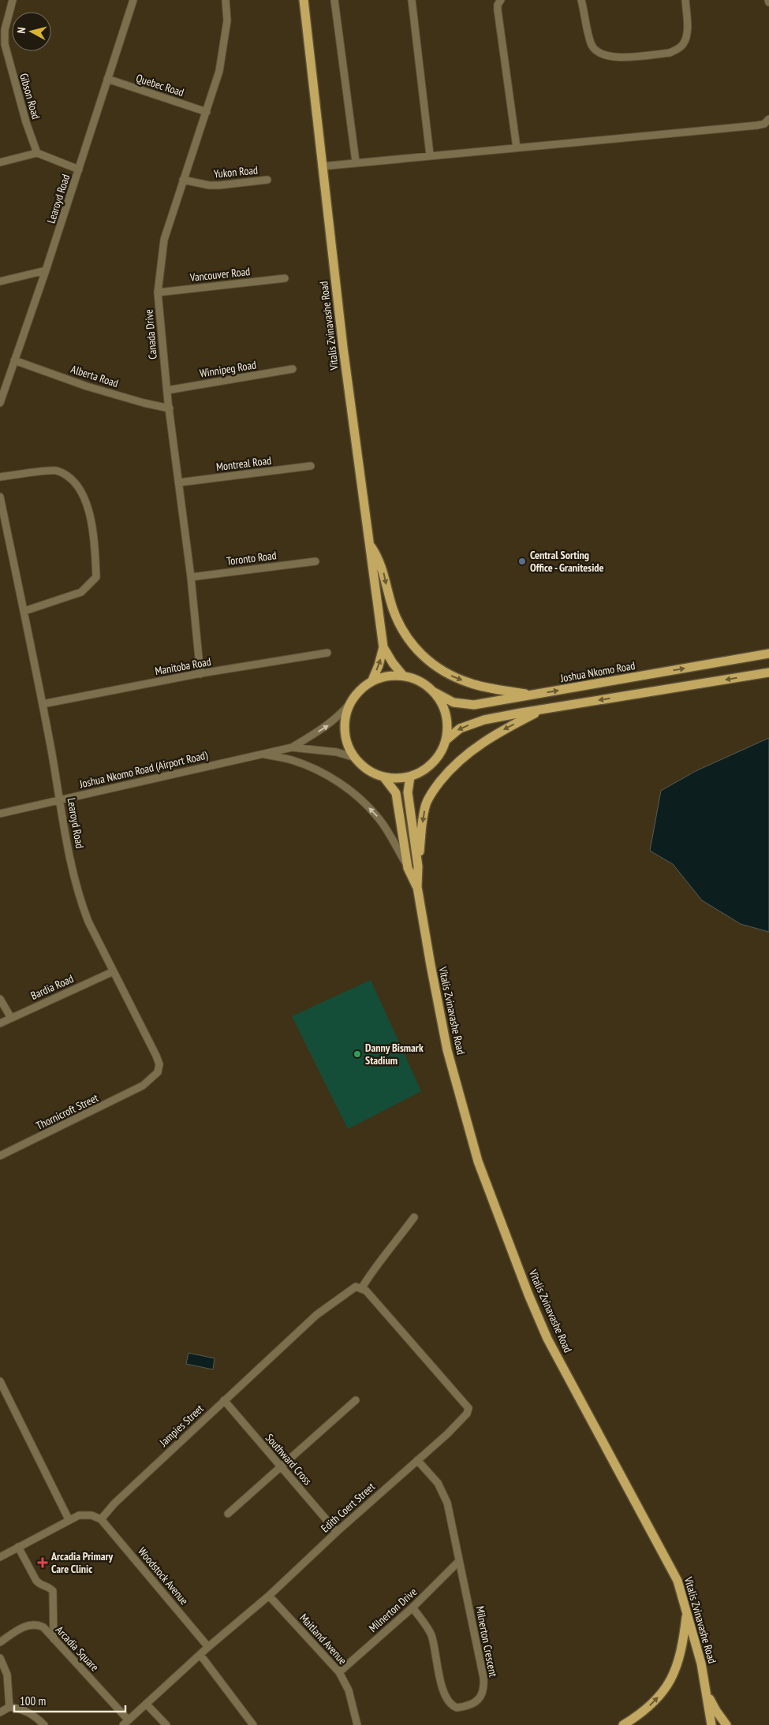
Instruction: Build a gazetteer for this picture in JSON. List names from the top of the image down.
{
  "streets": {
    "main road": ["Vitalis Zvinavashe Road", "Joshua Nkomo Road"],
    "street": [
      "Quebec Road",
      "Gibson Road",
      "Yukon Road",
      "Learoyd Road",
      "Vancouver Road",
      "Canada Drive",
      "Winnipeg Road",
      "Alberta Road",
      "Montreal Road",
      "Toronto Road",
      "Manitoba Road",
      "Joshua Nkomo Road (Airport Road)",
      "Bardia Road",
      "Thornicroft Street",
      "Jampies Street",
      "Southward Cross",
      "Edith Coert Street",
      "Woodstock Avenue",
      "Milnerton Drive",
      "Maitland Avenue",
      "Milnerton Crescent",
      "Arcadia Square"
    ]
  },
  "crossings": [
    ["Quebec Road", "Learoyd Road"],
    ["Quebec Road", "Canada Drive"],
    ["Yukon Road", "Canada Drive"],
    ["Learoyd Road", "Alberta Road"],
    ["Learoyd Road", "Manitoba Road"],
    ["Learoyd Road", "Joshua Nkomo Road (Airport Road)"],
    ["Learoyd Road", "Bardia Road"],
    ["Learoyd Road", "Thornicroft Street"],
    ["Vancouver Road", "Canada Drive"],
    ["Vitalis Zvinavashe Road", "Joshua Nkomo Road"],
    ["Canada Drive", "Winnipeg Road"],
    ["Canada Drive", "Alberta Road"],
    ["Canada Drive", "Montreal Road"],
    ["Canada Drive", "Toronto Road"],
    ["Canada Drive", "Manitoba Road"],
    ["Jampies Street", "Southward Cross"],
    ["Jampies Street", "Edith Coert Street"],
    ["Jampies Street", "Woodstock Avenue"],
    ["Southward Cross", "Edith Coert Street"],
    ["Edith Coert Street", "Woodstock Avenue"],
    ["Edith Coert Street", "Maitland Avenue"],
    ["Edith Coert Street", "Milnerton Crescent"],
    ["Edith Coert Street", "Arcadia Square"],
    ["Milnerton Drive", "Maitland Avenue"],
    ["Milnerton Drive", "Milnerton Crescent"]
  ],
  "places": {
    "other": ["Central Sorting Office - Graniteside", "Danny Bismark Stadium"],
    "health": ["Arcadia Primary Care Clinic"]
  },
  "scale_bar": "100 m",
  "north": "left"
}
